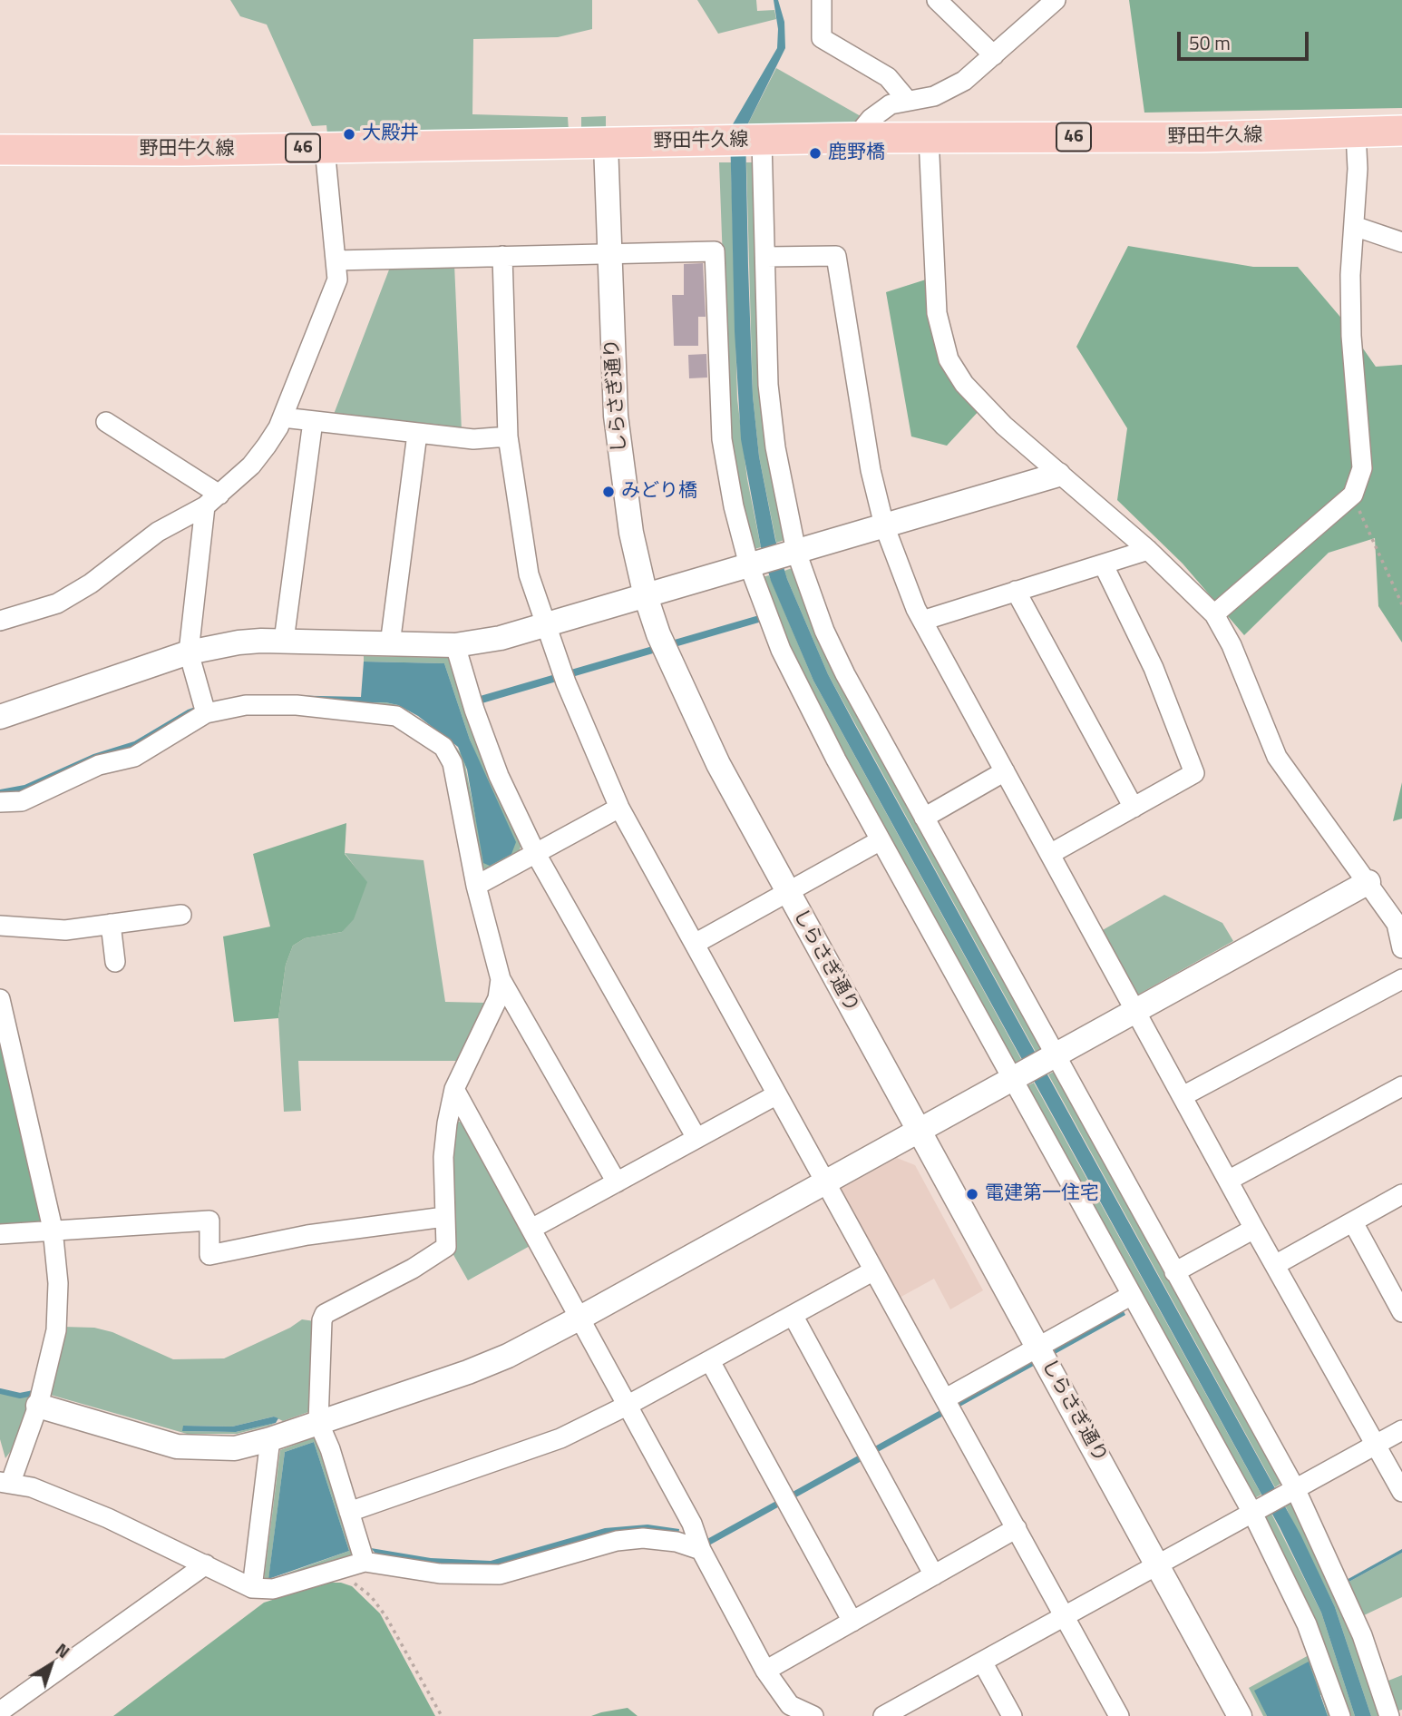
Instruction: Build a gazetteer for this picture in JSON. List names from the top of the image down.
{
  "streets": {
    "main road": ["46", "野田牛久線"],
    "street": ["しらさぎ通り"]
  },
  "crossings": [
    ["野田牛久線", "しらさぎ通り"]
  ],
  "places": [
    "大殿井",
    "鹿野橋",
    "みどり橋",
    "電建第一住宅"
  ],
  "scale_bar": "50 m",
  "north": "top right"
}
